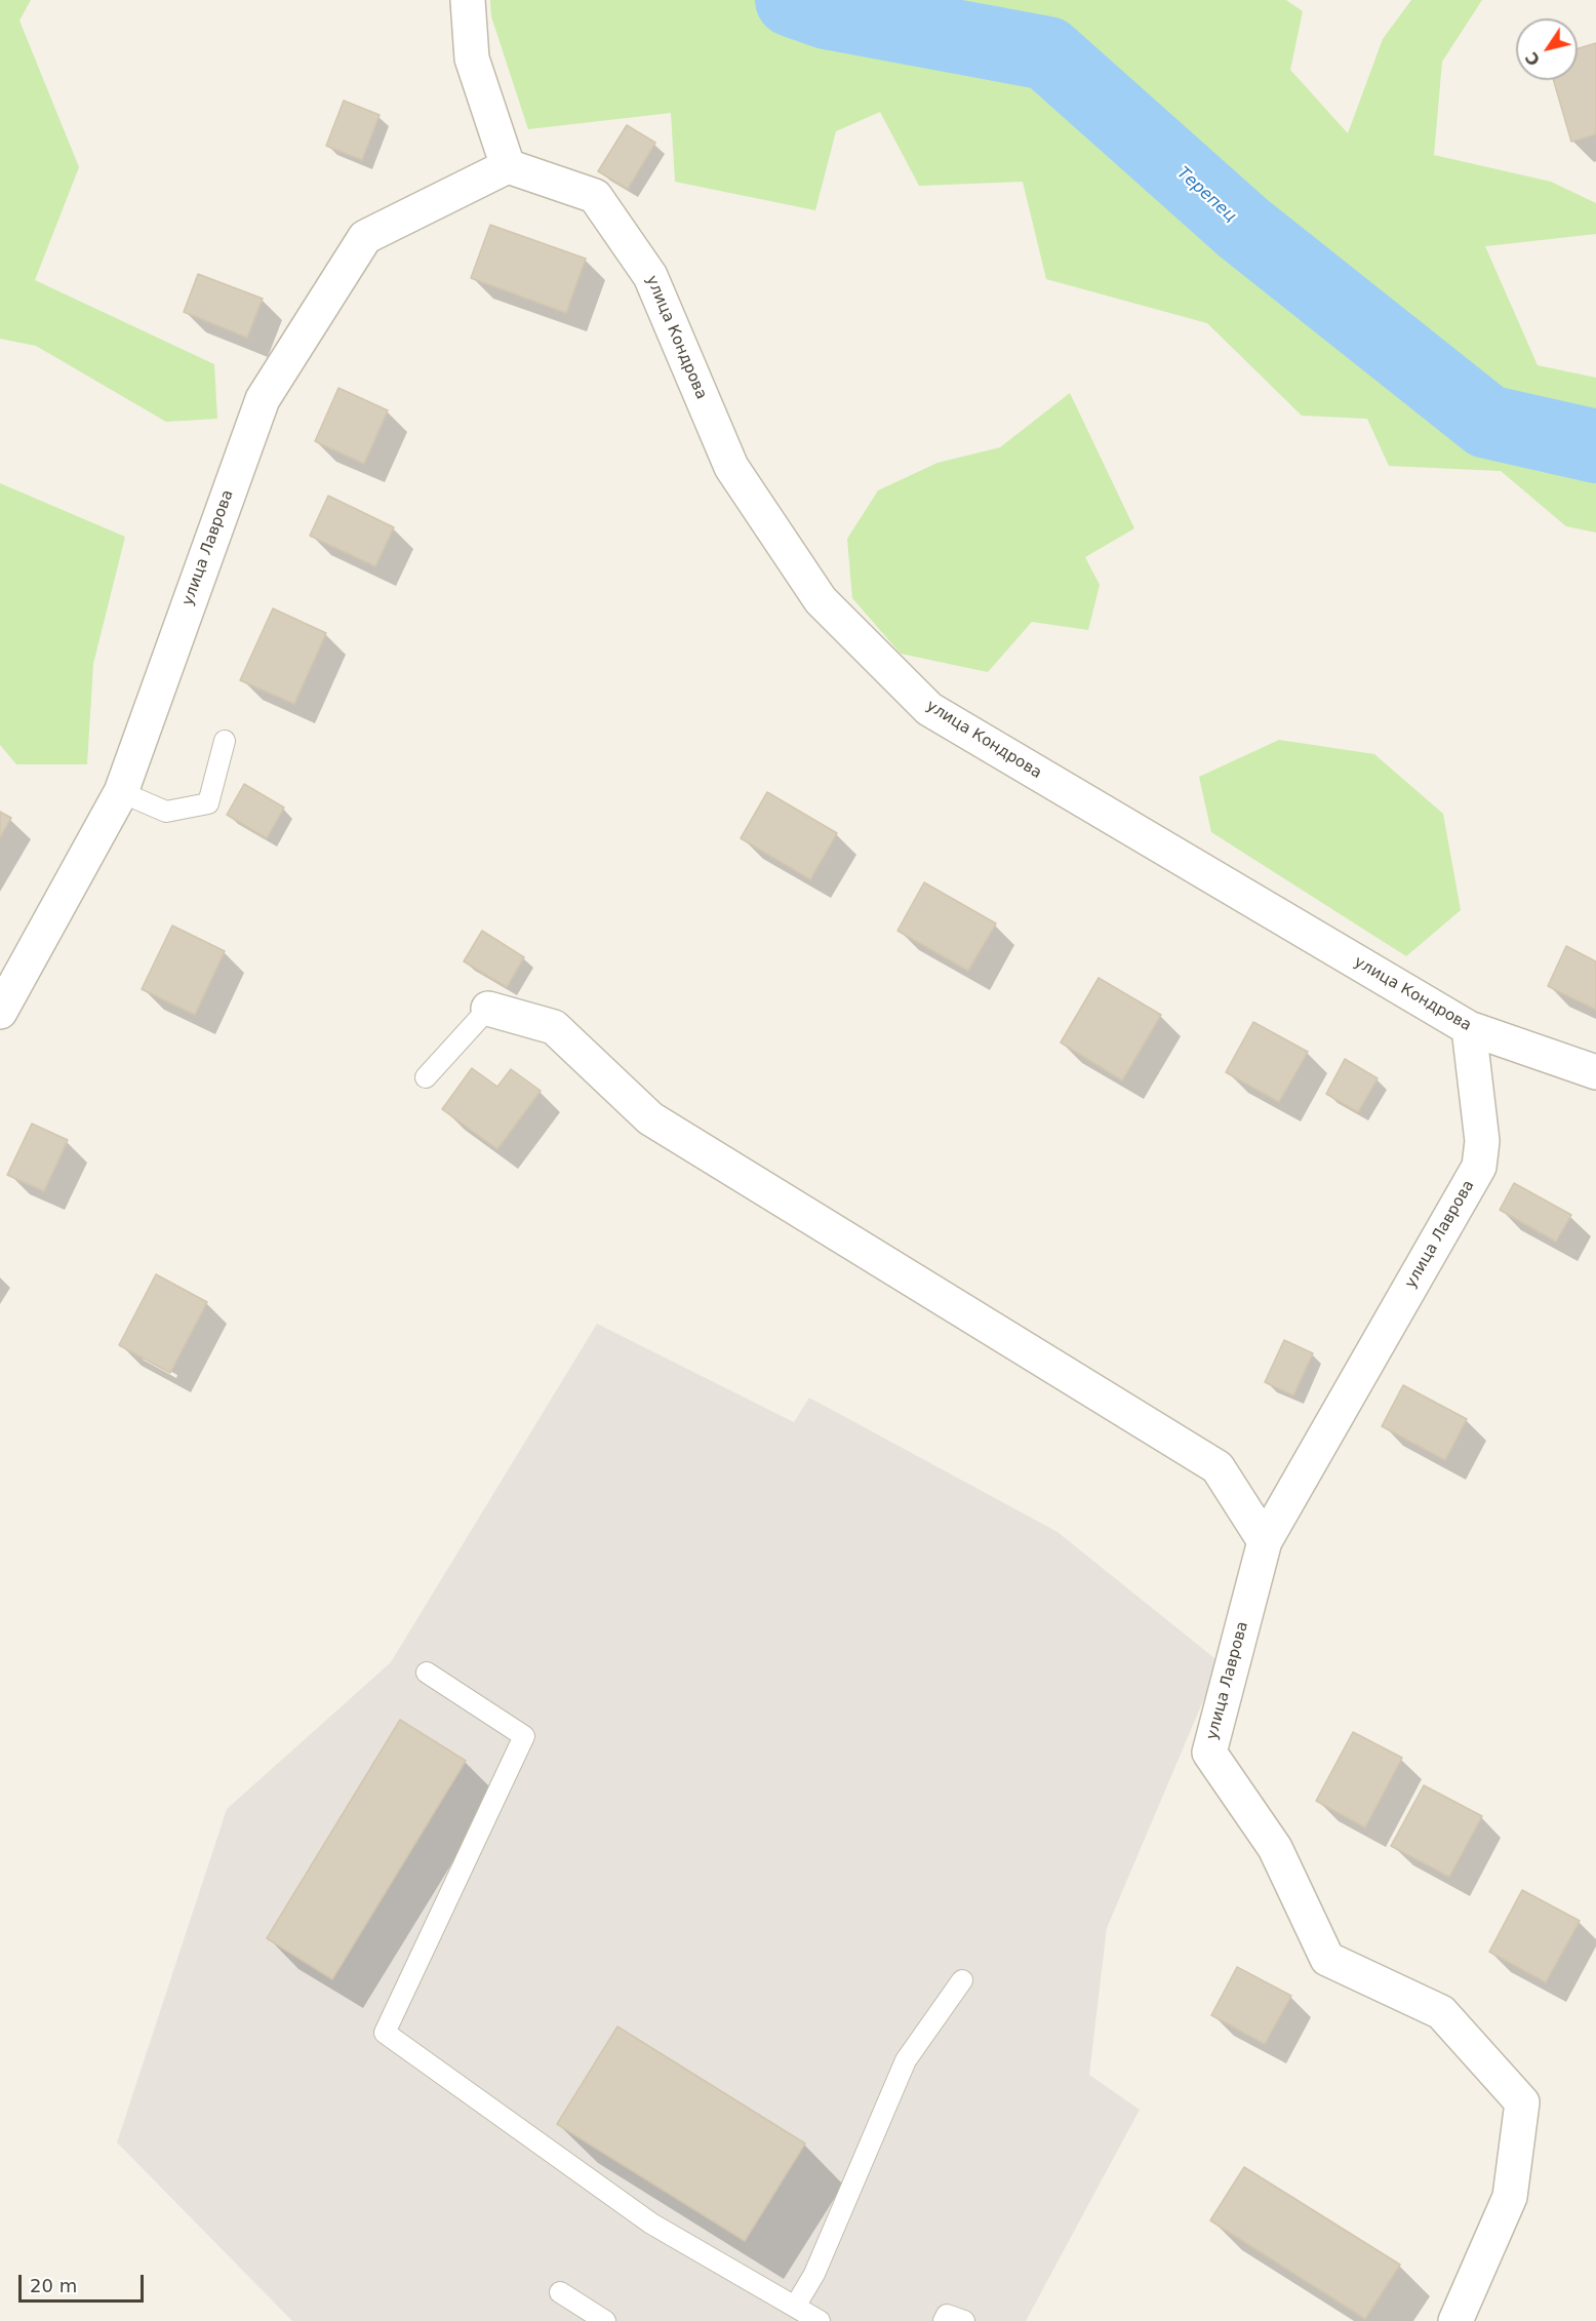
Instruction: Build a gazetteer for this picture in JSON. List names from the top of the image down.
{
  "streets": {
    "street": ["улица Кондрова", "улица Лаврова"]
  },
  "crossings": [
    ["улица Кондрова", "улица Лаврова"]
  ],
  "water": ["Терепец"],
  "scale_bar": "20 m",
  "north": "bottom left"
}
